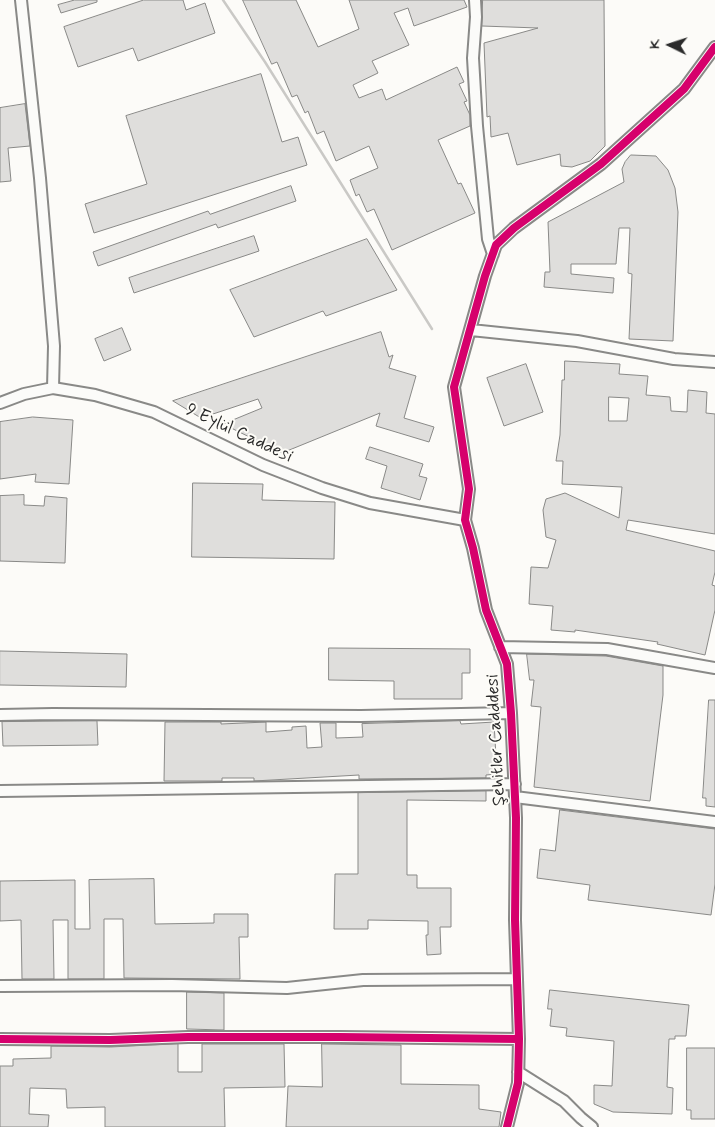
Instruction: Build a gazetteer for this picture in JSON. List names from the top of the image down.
{
  "streets": {
    "street": ["9 Eylül Caddesi", "Şehitler Cadddesi"]
  },
  "crossings": [
    ["9 Eylül Caddesi", "Şehitler Cadddesi"]
  ],
  "north": "left"
}
